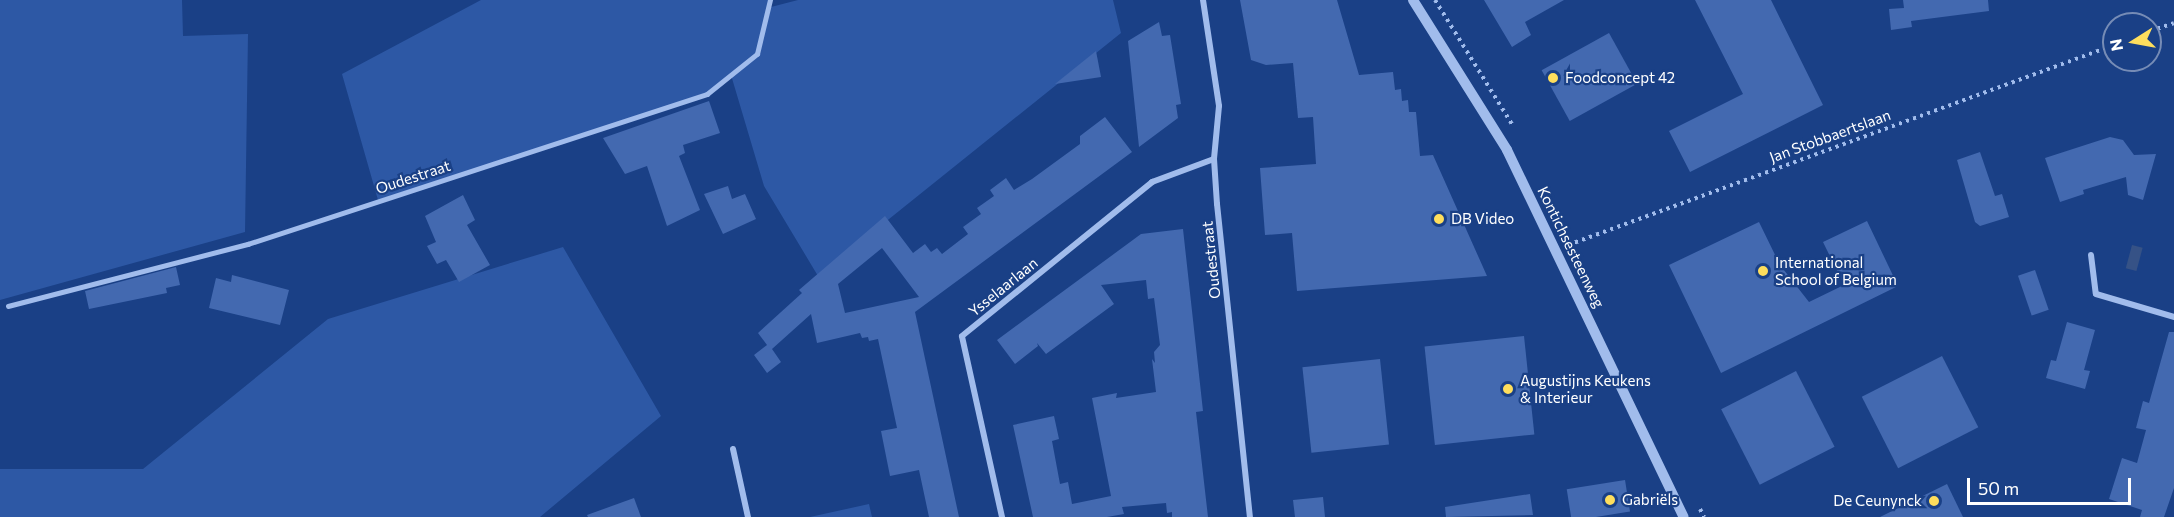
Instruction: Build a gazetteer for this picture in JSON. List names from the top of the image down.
{
  "streets": {
    "street": ["Oudestraat", "Kontichsesteenweg", "Ysselaarlaan"],
    "path": ["Jan Stobbaertslaan"]
  },
  "crossings": [
    ["Jan Stobbaertslaan", "Kontichsesteenweg"],
    ["Oudestraat", "Ysselaarlaan"]
  ],
  "places": [
    "Foodconcept 42",
    "DB Video",
    "International School of Belgium",
    "Augustijns Keukens & Interieur",
    "Gabriëls",
    "De Ceunynck"
  ],
  "scale_bar": "50 m",
  "north": "left"
}
